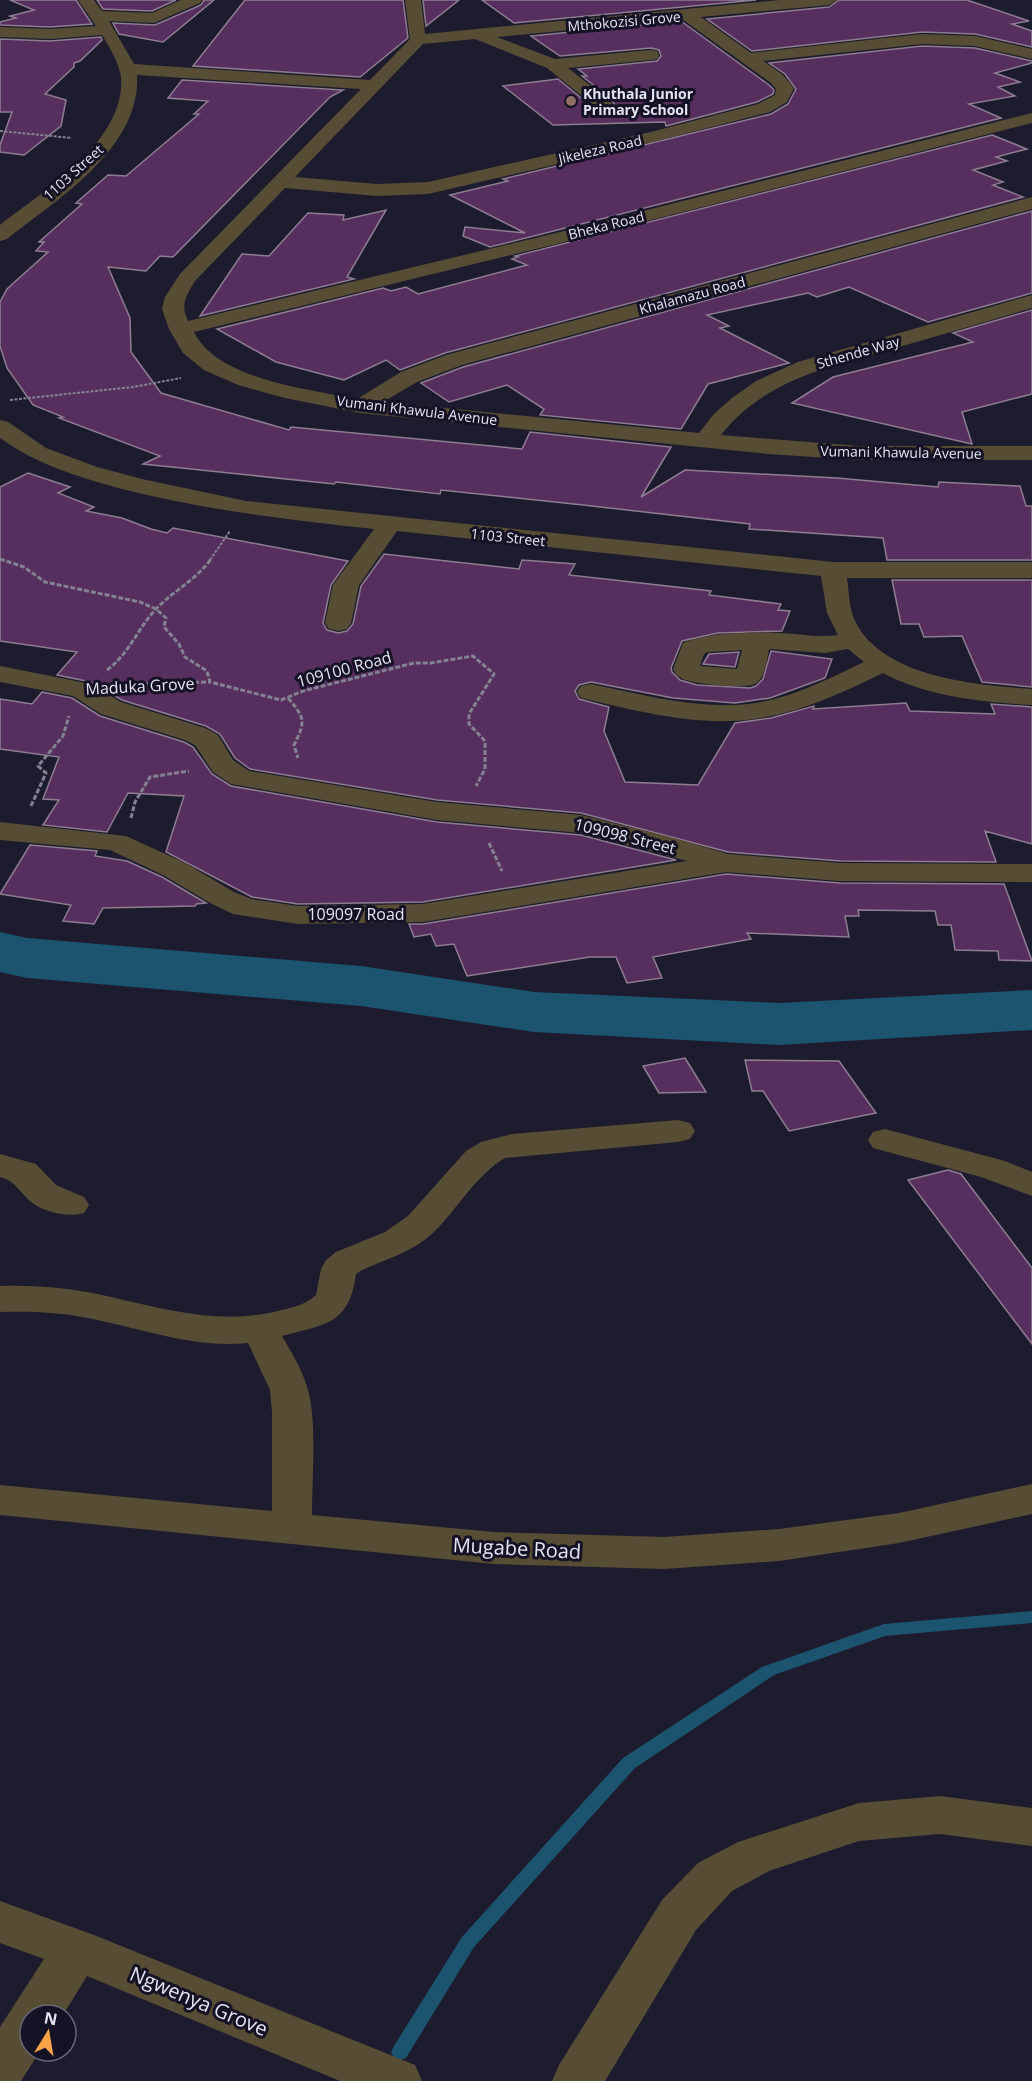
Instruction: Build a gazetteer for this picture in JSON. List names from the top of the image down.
{
  "streets": {
    "street": [
      "Mthokozisi Grove",
      "Jikeleza Road",
      "1103 Street",
      "Bheka Road",
      "Khalamazu Road",
      "Sthende Way",
      "Vumani Khawula Avenue",
      "Maduka Grove",
      "109098 Street",
      "109097 Road",
      "Mugabe Road",
      "Ngwenya Grove"
    ],
    "path": ["109100 Road"]
  },
  "crossings": [
    ["Mthokozisi Grove", "Jikeleza Road"],
    ["Mthokozisi Grove", "Vumani Khawula Avenue"],
    ["Jikeleza Road", "Vumani Khawula Avenue"],
    ["Bheka Road", "Vumani Khawula Avenue"],
    ["Khalamazu Road", "Vumani Khawula Avenue"],
    ["Sthende Way", "Vumani Khawula Avenue"],
    ["109100 Road", "Maduka Grove"],
    ["109100 Road", "109098 Street"],
    ["109100 Road", "109097 Road"],
    ["109098 Street", "109097 Road"]
  ],
  "places": ["Khuthala Junior Primary School"],
  "north": "top"
}
